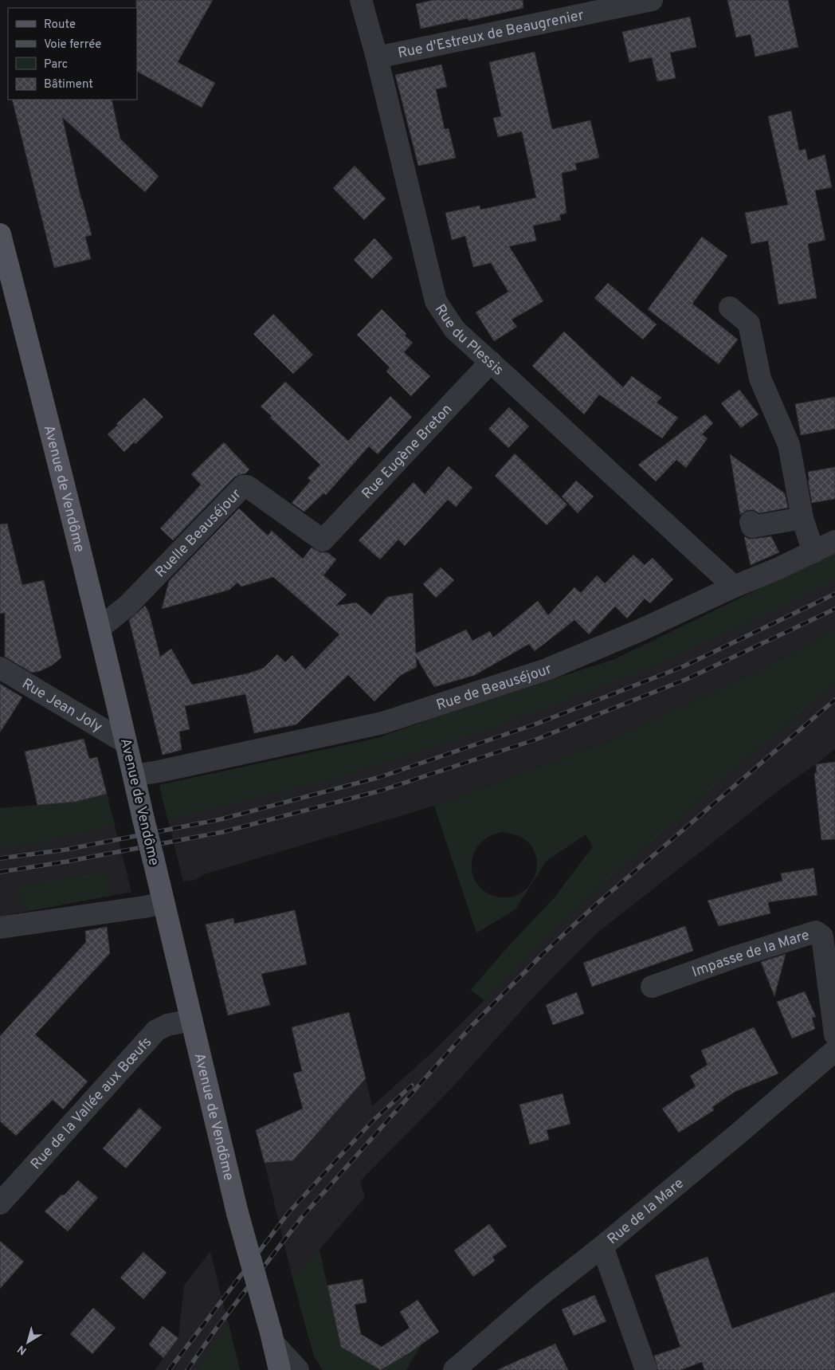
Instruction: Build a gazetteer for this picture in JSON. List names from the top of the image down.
{
  "streets": {
    "main road": ["Avenue de Vendôme"],
    "street": [
      "Rue d'Estreux de Beaugrenier",
      "Rue du Plessis",
      "Rue Eugène Breton",
      "Ruelle Beauséjour",
      "Rue de Beauséjour",
      "Rue Jean Joly",
      "Impasse de la Mare",
      "Rue de la Vallée aux Bœufs",
      "Rue de la Mare"
    ]
  },
  "crossings": [
    ["Rue d'Estreux de Beaugrenier", "Rue du Plessis"],
    ["Rue du Plessis", "Rue Eugène Breton"],
    ["Rue du Plessis", "Rue de Beauséjour"],
    ["Rue Eugène Breton", "Ruelle Beauséjour"],
    ["Avenue de Vendôme", "Ruelle Beauséjour"],
    ["Avenue de Vendôme", "Rue de Beauséjour"],
    ["Avenue de Vendôme", "Rue Jean Joly"],
    ["Avenue de Vendôme", "Rue de la Vallée aux Bœufs"]
  ],
  "legend": [
    "Route",
    "Voie ferrée",
    "Parc",
    "Bâtiment"
  ],
  "north": "bottom left"
}
